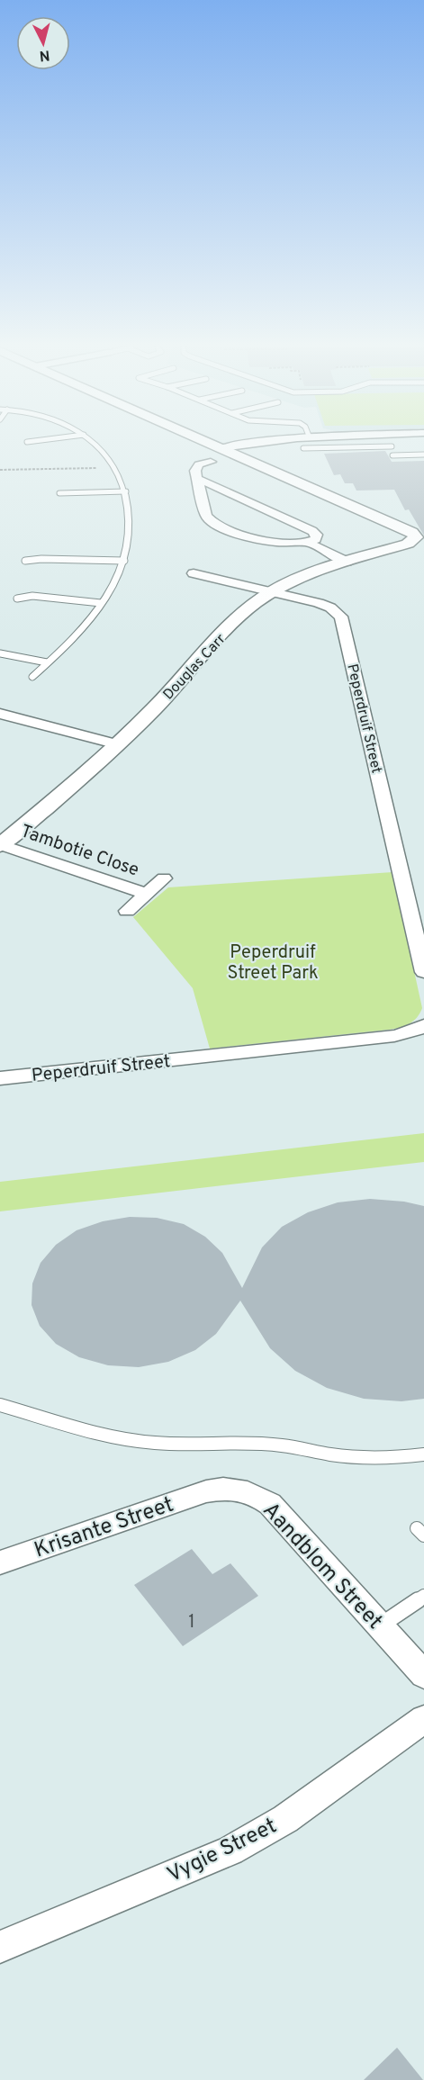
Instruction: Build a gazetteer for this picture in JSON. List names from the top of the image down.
{
  "streets": {
    "street": [
      "Douglas Carr",
      "Peperdruif Street",
      "Tambotie Close",
      "Krisante Street",
      "Aandblom Street",
      "Vygie Street"
    ]
  },
  "crossings": [
    ["Douglas Carr", "Peperdruif Street"],
    ["Douglas Carr", "Tambotie Close"],
    ["Krisante Street", "Aandblom Street"]
  ],
  "parks": ["Peperdruif Street Park"],
  "house_numbers": ["1"],
  "north": "bottom"
}
